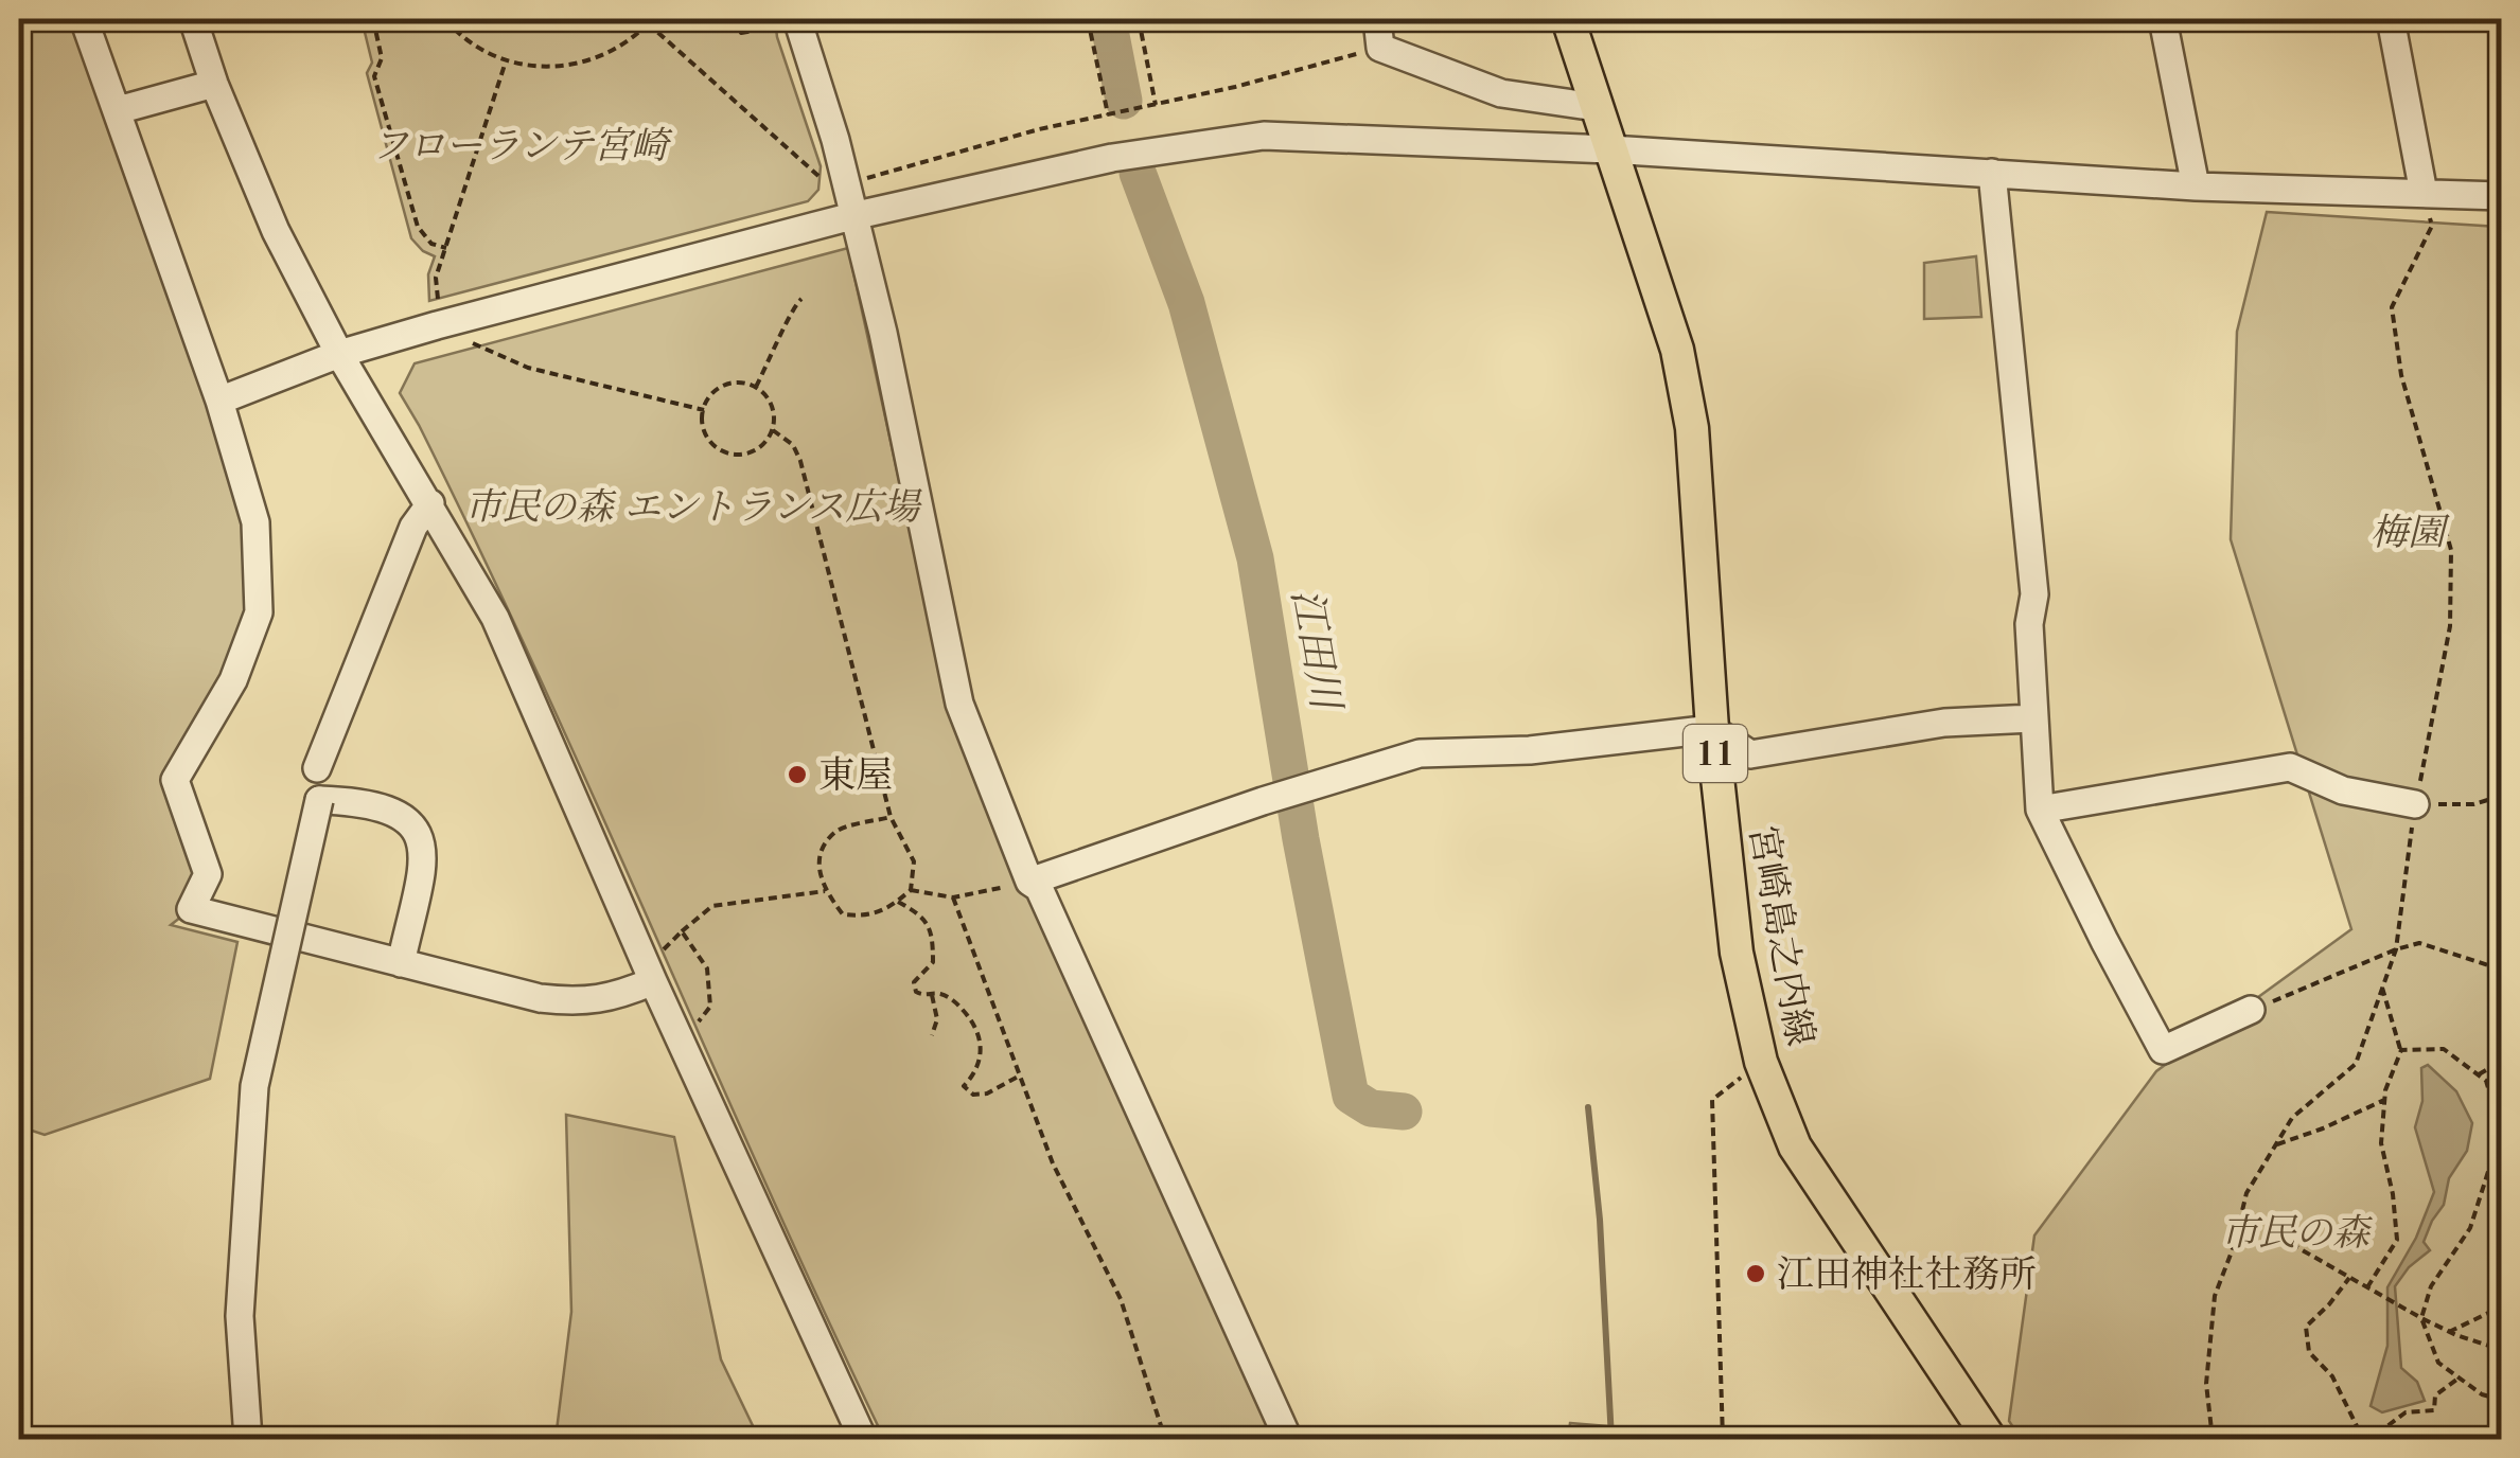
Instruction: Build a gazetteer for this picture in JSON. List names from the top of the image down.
{
  "streets": {
    "main road": ["11", "宮崎島之内線"]
  },
  "water": ["江田川"],
  "parks": [
    "フローランテ宮崎",
    "市民の森 エントランス広場",
    "梅園",
    "市民の森"
  ],
  "places": ["東屋", "江田神社社務所"]
}
